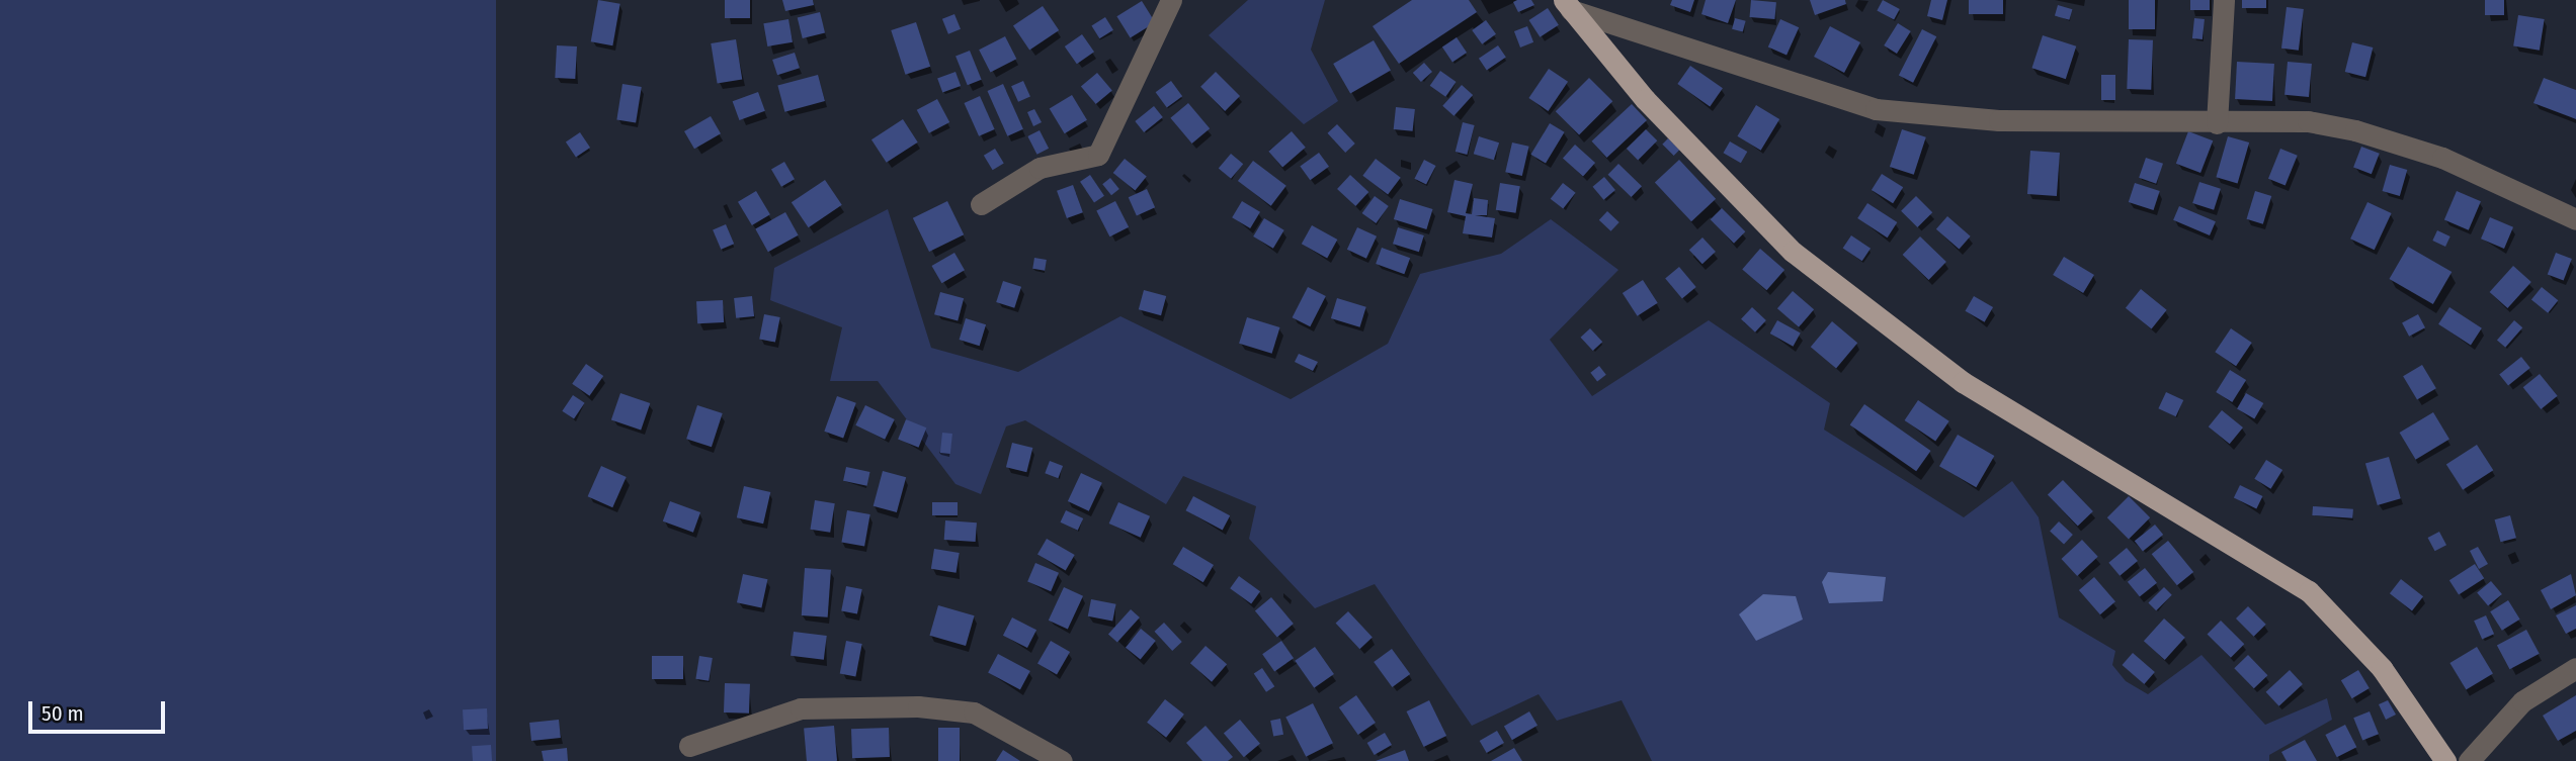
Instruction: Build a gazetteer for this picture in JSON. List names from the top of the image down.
{
  "scale_bar": "50 m"
}
